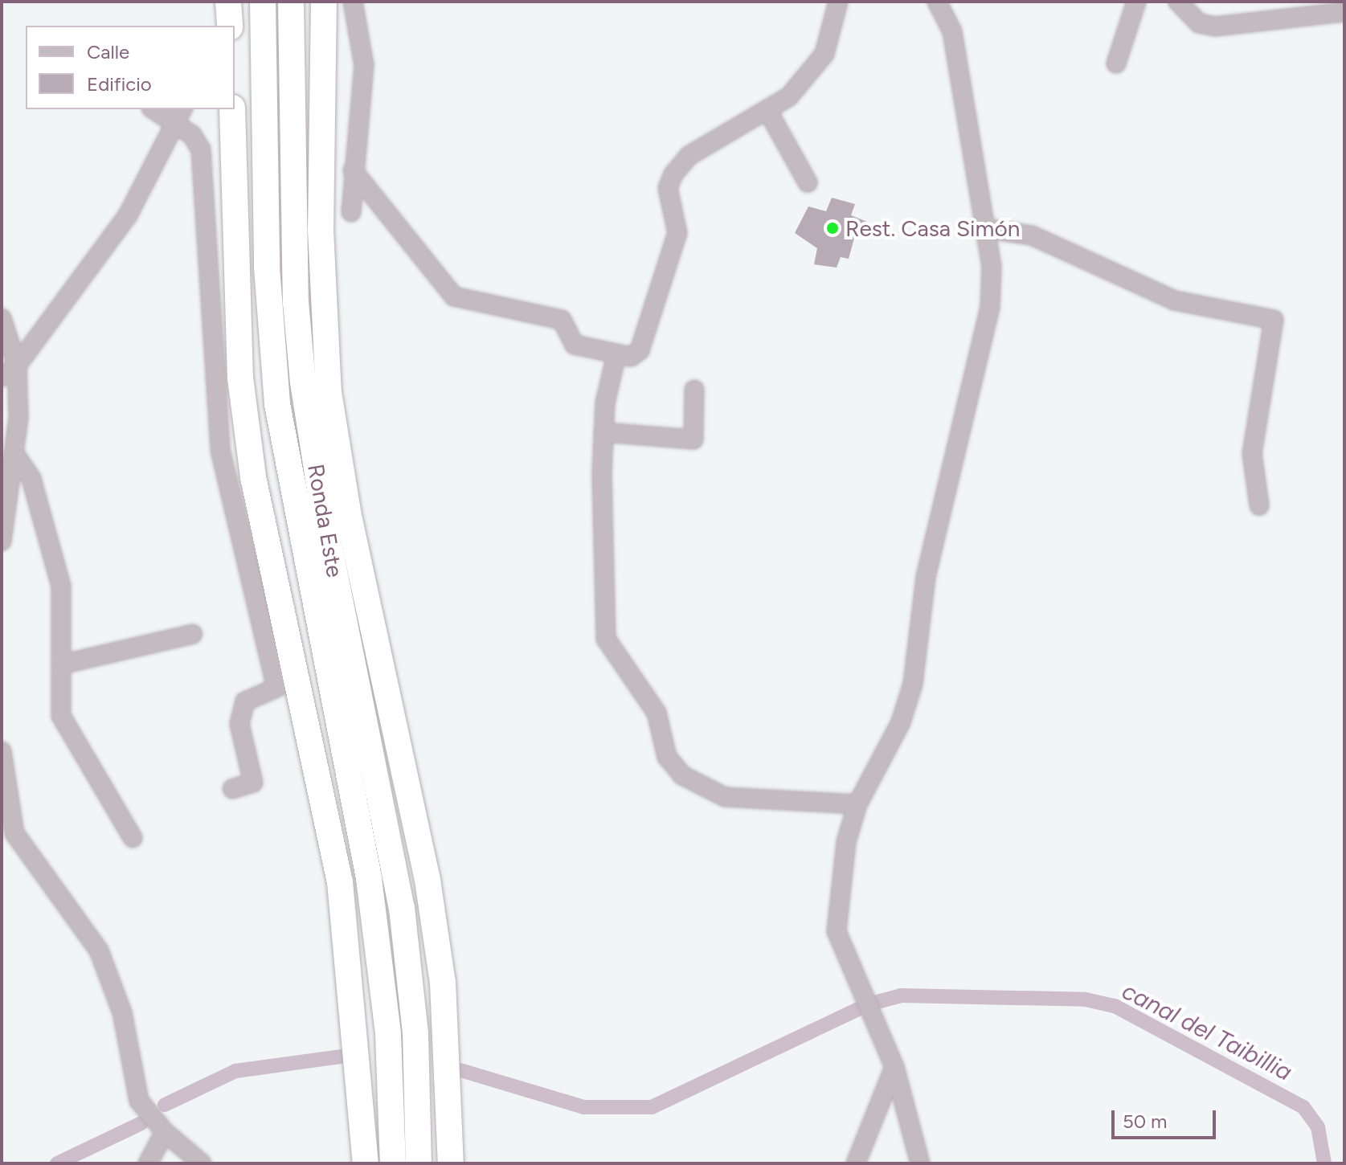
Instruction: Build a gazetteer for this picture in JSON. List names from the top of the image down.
{
  "streets": {
    "highway": ["Ronda Este"]
  },
  "water": ["canal del Taibillia"],
  "places": ["Rest. Casa Simón"],
  "legend": ["Calle", "Edificio"],
  "scale_bar": "50 m"
}
